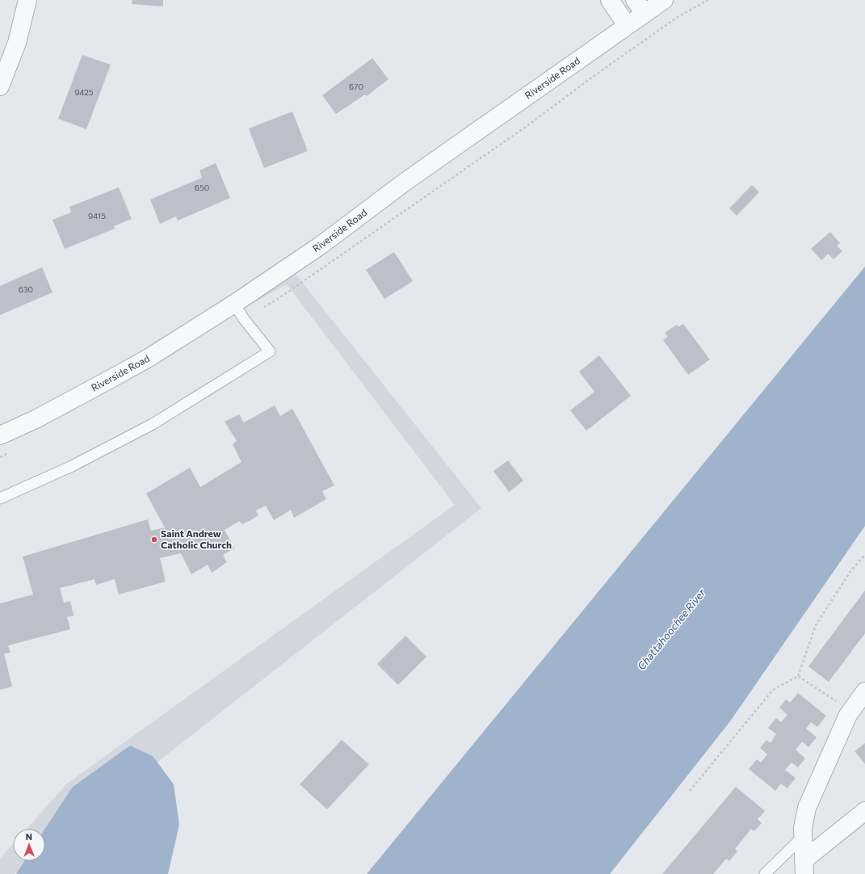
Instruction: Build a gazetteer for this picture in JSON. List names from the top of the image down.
{
  "streets": {
    "street": ["Riverside Road"]
  },
  "water": ["Chattahoochee River"],
  "places": ["Saint Andrew Catholic Church"],
  "house_numbers": [
    "670",
    "9425",
    "650",
    "9415",
    "630"
  ],
  "north": "top"
}
